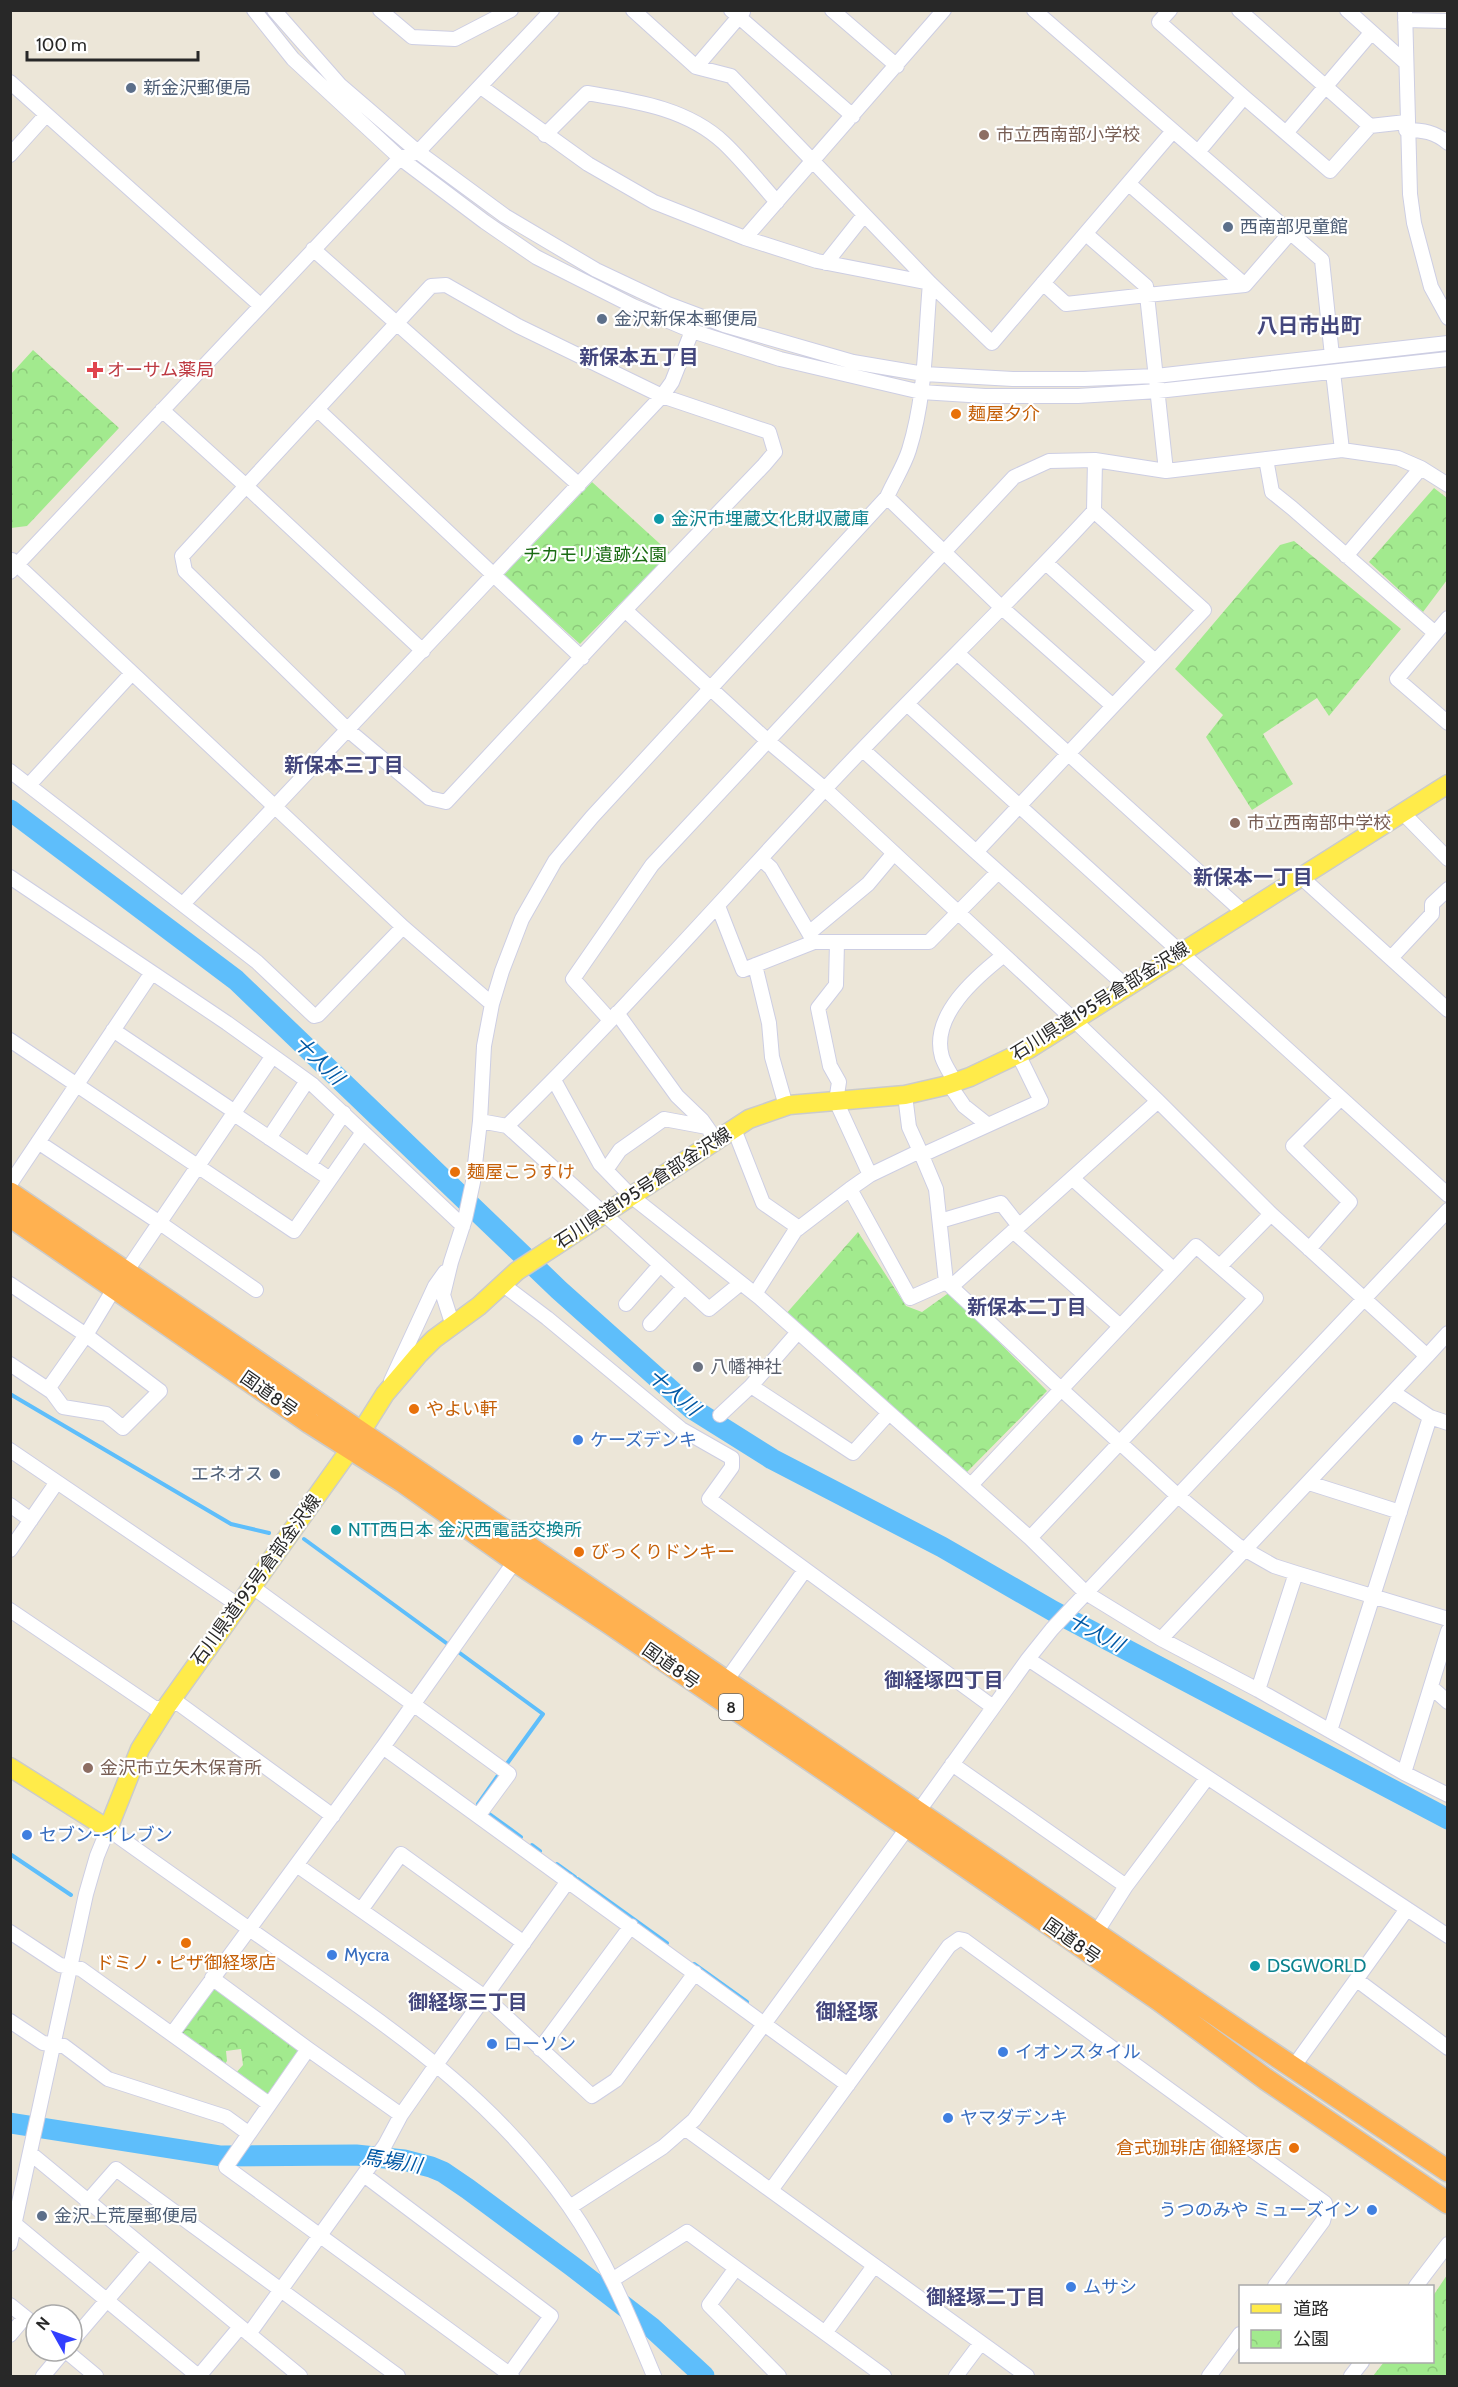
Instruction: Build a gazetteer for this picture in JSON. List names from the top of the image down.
{
  "streets": {
    "highway": ["国道8号", "8"],
    "main road": ["石川県道195号倉部金沢線"]
  },
  "crossings": [
    ["石川県道195号倉部金沢線", "国道8号"]
  ],
  "districts": [
    "八日市出町",
    "新保本五丁目",
    "新保本三丁目",
    "新保本一丁目",
    "新保本二丁目",
    "御経塚四丁目",
    "御経塚三丁目",
    "御経塚",
    "御経塚二丁目"
  ],
  "water": ["十人川", "馬場川"],
  "parks": ["チカモリ遺跡公園"],
  "places": {
    "other": [
      "新金沢郵便局",
      "市立西南部小学校",
      "西南部児童館",
      "金沢新保本郵便局",
      "麺屋夕介",
      "金沢市埋蔵文化財収蔵庫",
      "市立西南部中学校",
      "麺屋こうすけ",
      "八幡神社",
      "やよい軒",
      "ケーズデンキ",
      "エネオス",
      "NTT西日本 金沢西電話交換所",
      "びっくりドンキー",
      "金沢市立矢木保育所",
      "セブン-イレブン",
      "ドミノ・ピザ御経塚店",
      "Mycra",
      "DSGWORLD",
      "ローソン",
      "イオンスタイル",
      "ヤマダデンキ",
      "倉式珈琲店 御経塚店",
      "うつのみや ミューズイン",
      "金沢上荒屋郵便局",
      "ムサシ"
    ],
    "health": ["オーサム薬局"]
  },
  "legend": ["道路", "公園"],
  "scale_bar": "100 m",
  "north": "top left"
}
